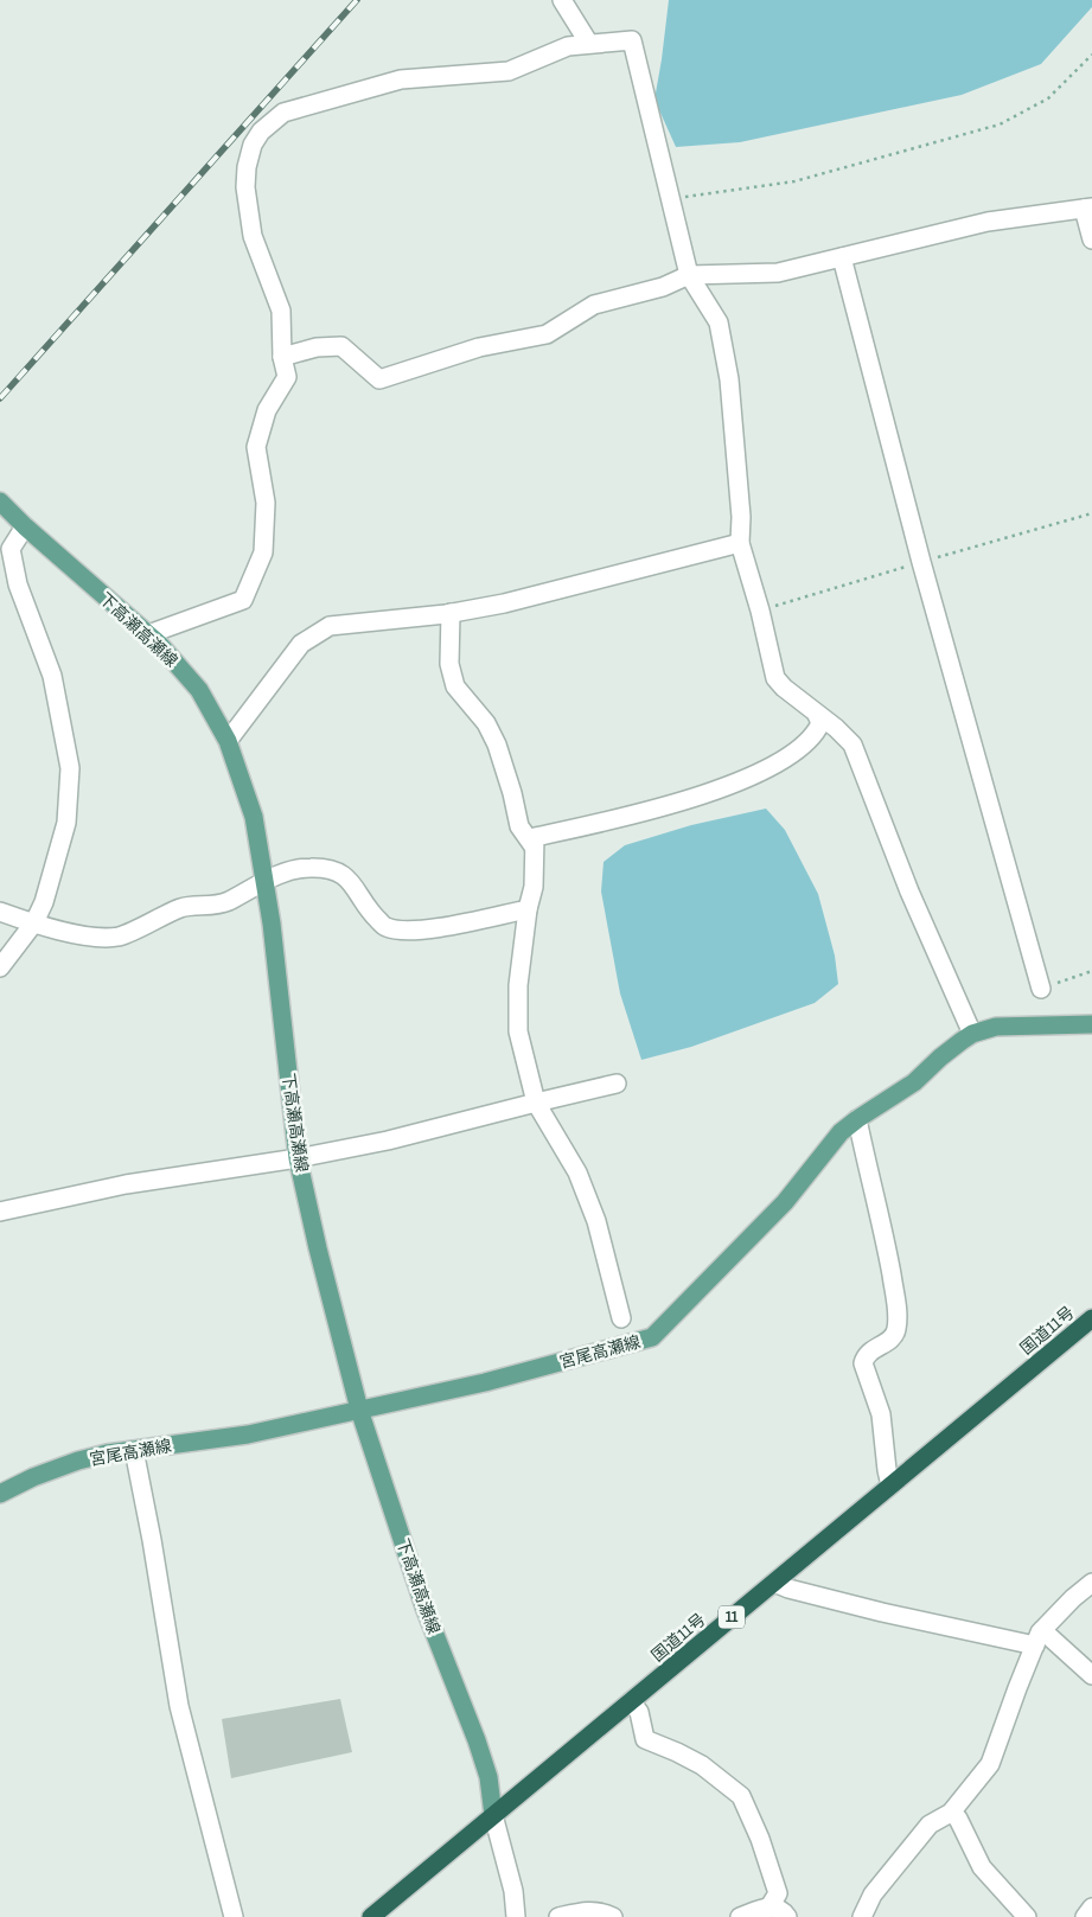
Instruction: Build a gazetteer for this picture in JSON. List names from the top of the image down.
{
  "streets": {
    "highway": ["国道11号", "11"],
    "main road": ["下高瀬高瀬線", "宮尾高瀬線"]
  },
  "crossings": [
    ["下高瀬高瀬線", "国道11号"],
    ["下高瀬高瀬線", "宮尾高瀬線"]
  ]
}
